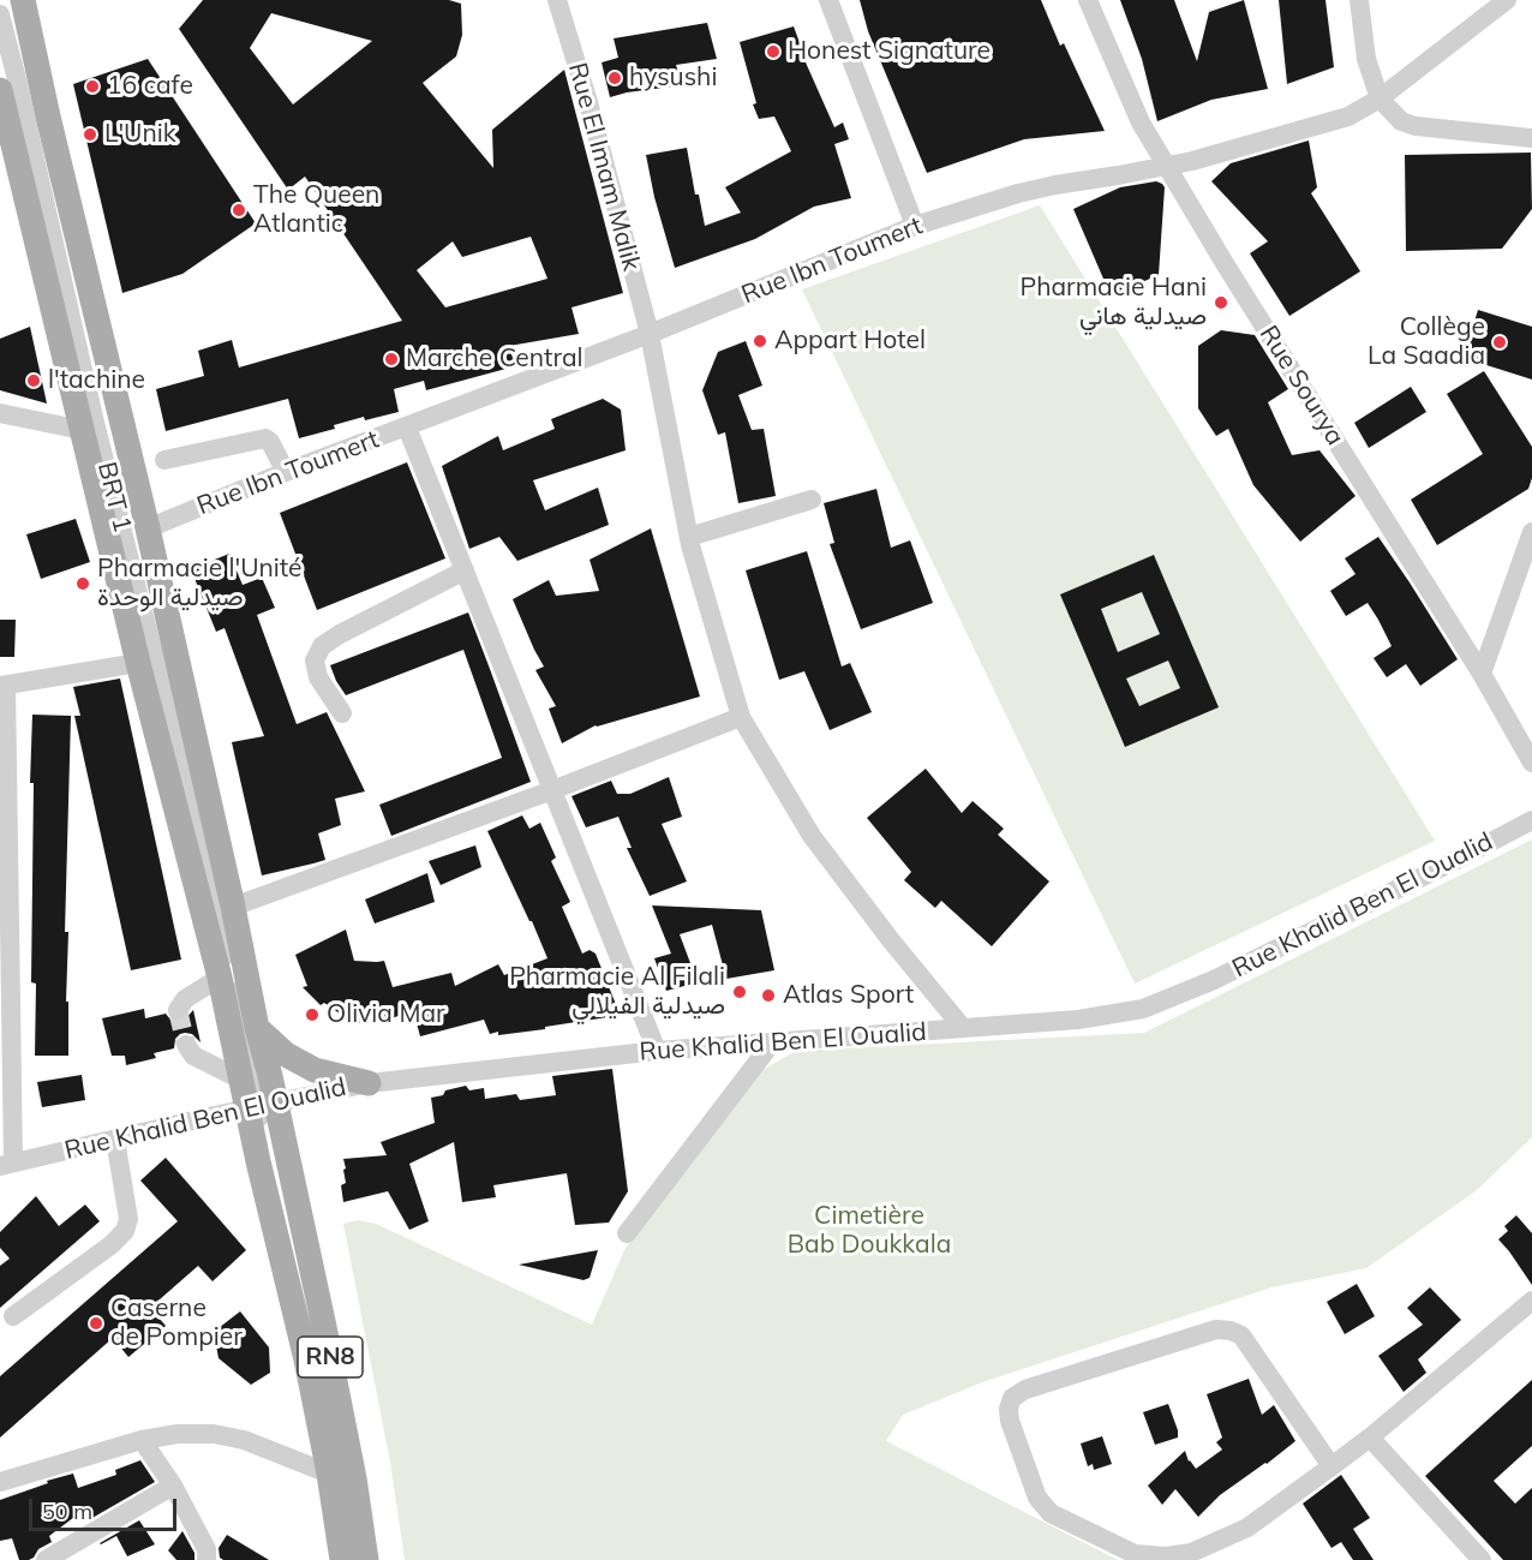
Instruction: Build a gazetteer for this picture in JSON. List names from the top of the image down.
{
  "streets": {
    "main road": ["RN8"],
    "street": [
      "Rue El Imam Malik",
      "Rue Ibn Toumert",
      "Rue Sourya",
      "BRT 1",
      "Rue Khalid Ben El Oualid"
    ]
  },
  "crossings": [
    ["Rue El Imam Malik", "Rue Ibn Toumert"],
    ["Rue El Imam Malik", "Rue Khalid Ben El Oualid"],
    ["Rue Ibn Toumert", "Rue Sourya"],
    ["Rue Ibn Toumert", "RN8"],
    ["BRT 1", "Rue Khalid Ben El Oualid"],
    ["BRT 1", "RN8"],
    ["Rue Khalid Ben El Oualid", "RN8"]
  ],
  "parks": ["Cimetière Bab Doukkala"],
  "places": [
    "Honest Signature",
    "hysushi",
    "16 cafe",
    "L'Unik",
    "The Queen Atlantic",
    "Pharmacie Hani صيدلية هاني",
    "Appart Hotel",
    "Collège La Saadia",
    "Marche Central",
    "l'tachine",
    "Pharmacie l'Unité صيدلية الوحدة",
    "Pharmacie Al Filali صيدلية الفيلالي",
    "Atlas Sport",
    "Olivia Mar",
    "Caserne de Pompier"
  ],
  "scale_bar": "50 m"
}
